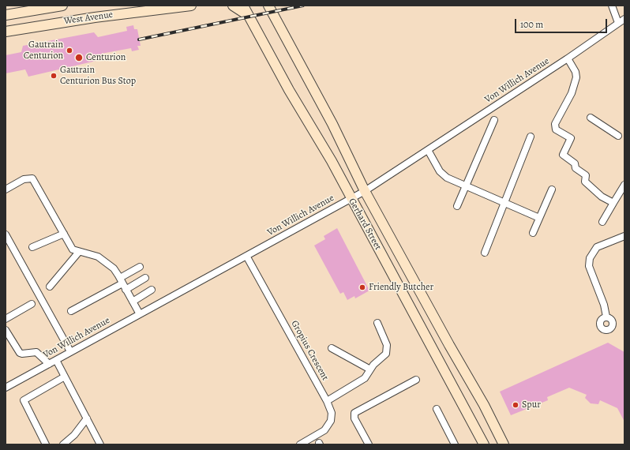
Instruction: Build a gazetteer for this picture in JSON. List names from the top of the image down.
{
  "streets": {
    "street": [
      "West Avenue",
      "Von Willich Avenue",
      "Gerhard Street",
      "Gropius Crescent"
    ]
  },
  "crossings": [
    ["Von Willich Avenue", "Gerhard Street"],
    ["Von Willich Avenue", "Gropius Crescent"]
  ],
  "places": [
    "Gautrain Centurion",
    "Centurion",
    "Gautrain Centurion Bus Stop",
    "Friendly Butcher",
    "Spur"
  ],
  "scale_bar": "100 m"
}
